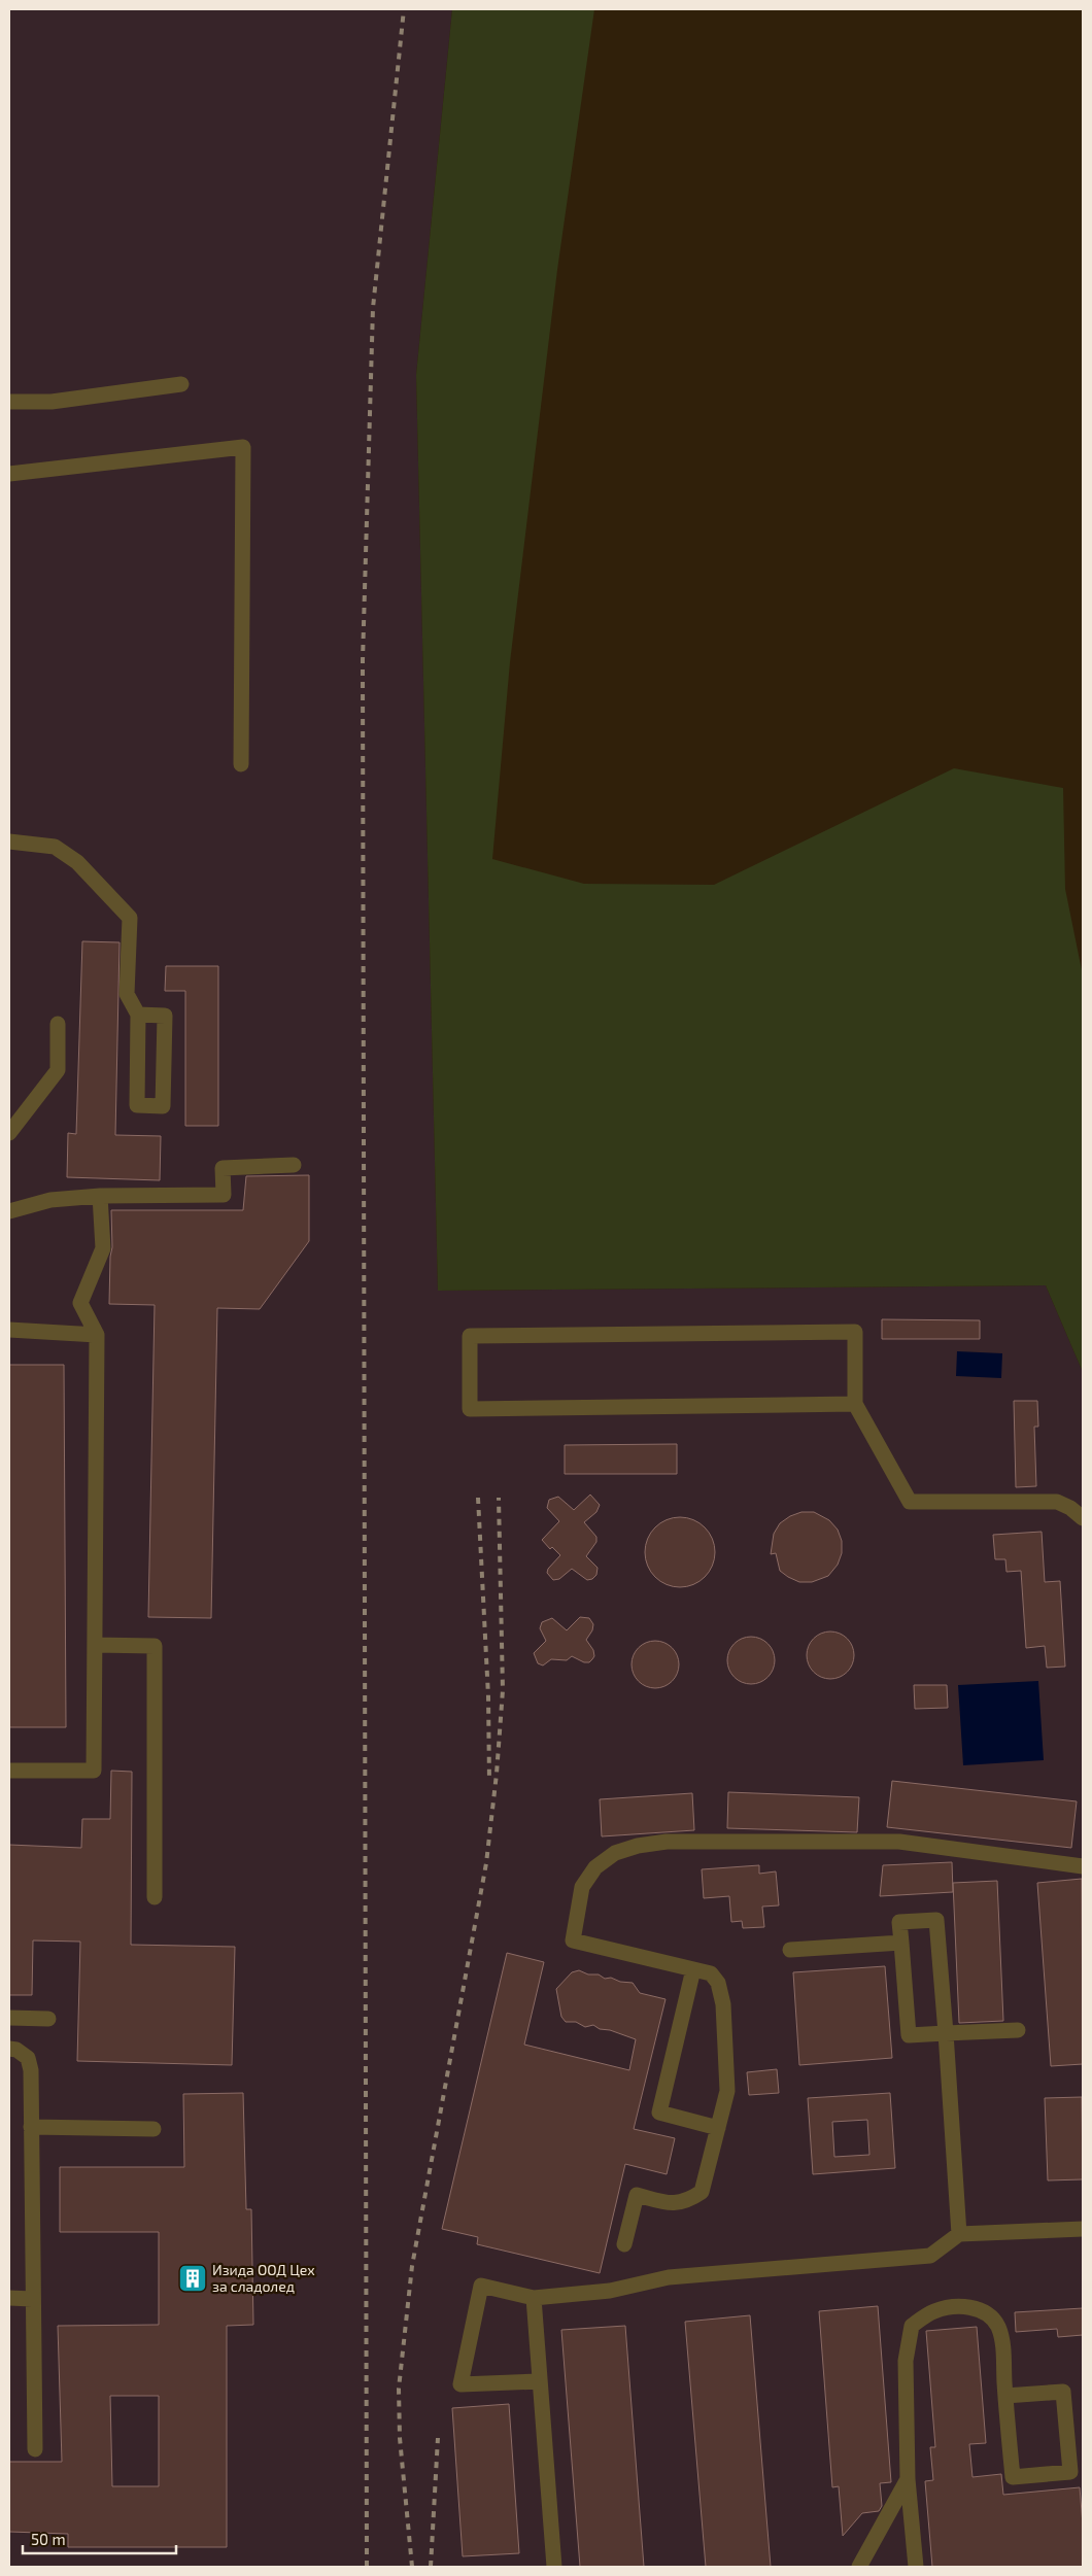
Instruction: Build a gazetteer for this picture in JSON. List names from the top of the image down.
{
  "places": {
    "building": ["Изида ООД Цех за сладолед"]
  },
  "scale_bar": "50 m"
}
